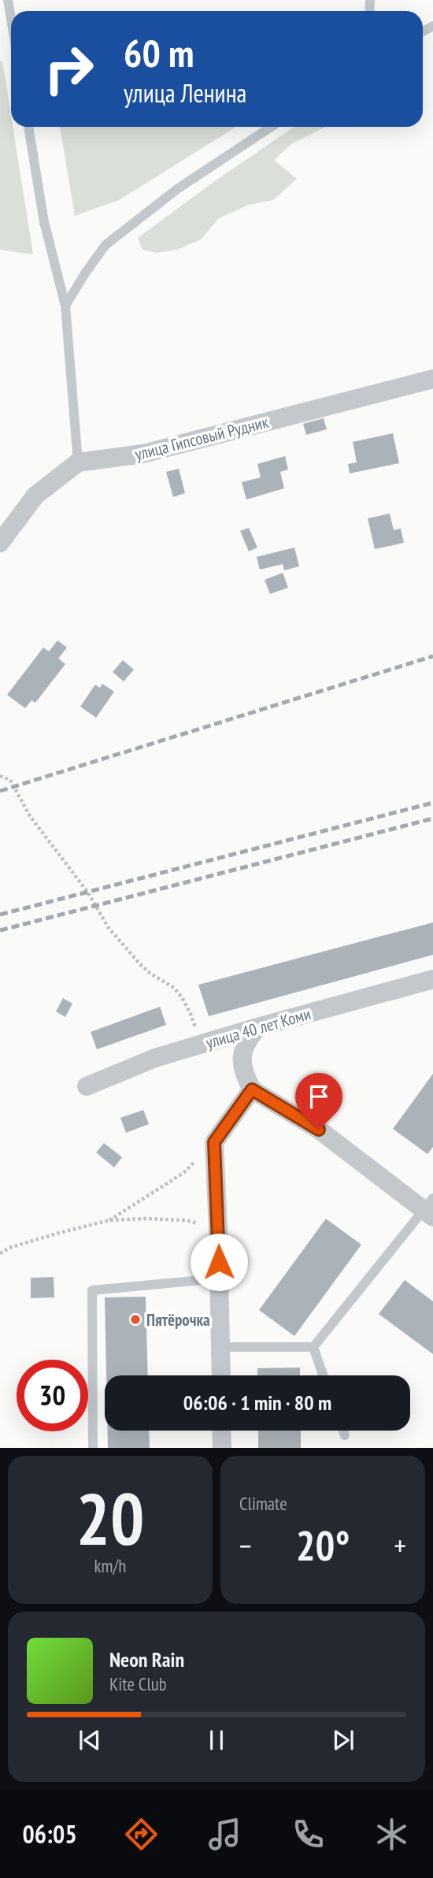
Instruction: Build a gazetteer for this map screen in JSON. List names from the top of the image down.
{
  "streets": {
    "street": ["улица Гипсовый Рудник", "улица 40 лет Коми"]
  },
  "places": ["Пятёрочка"],
  "page": {
    "turn": ["60 m", "улица Ленина"],
    "limit": "30",
    "trip": "06:06 · 1 min · 80 m",
    "tile": [
      ["20", "km/h"],
      "Climate"
    ],
    "heat": ["−", "20°", "+"],
    "song": ["Neon Rain", "Kite Club"],
    "tabs": "06:05"
  }
}
